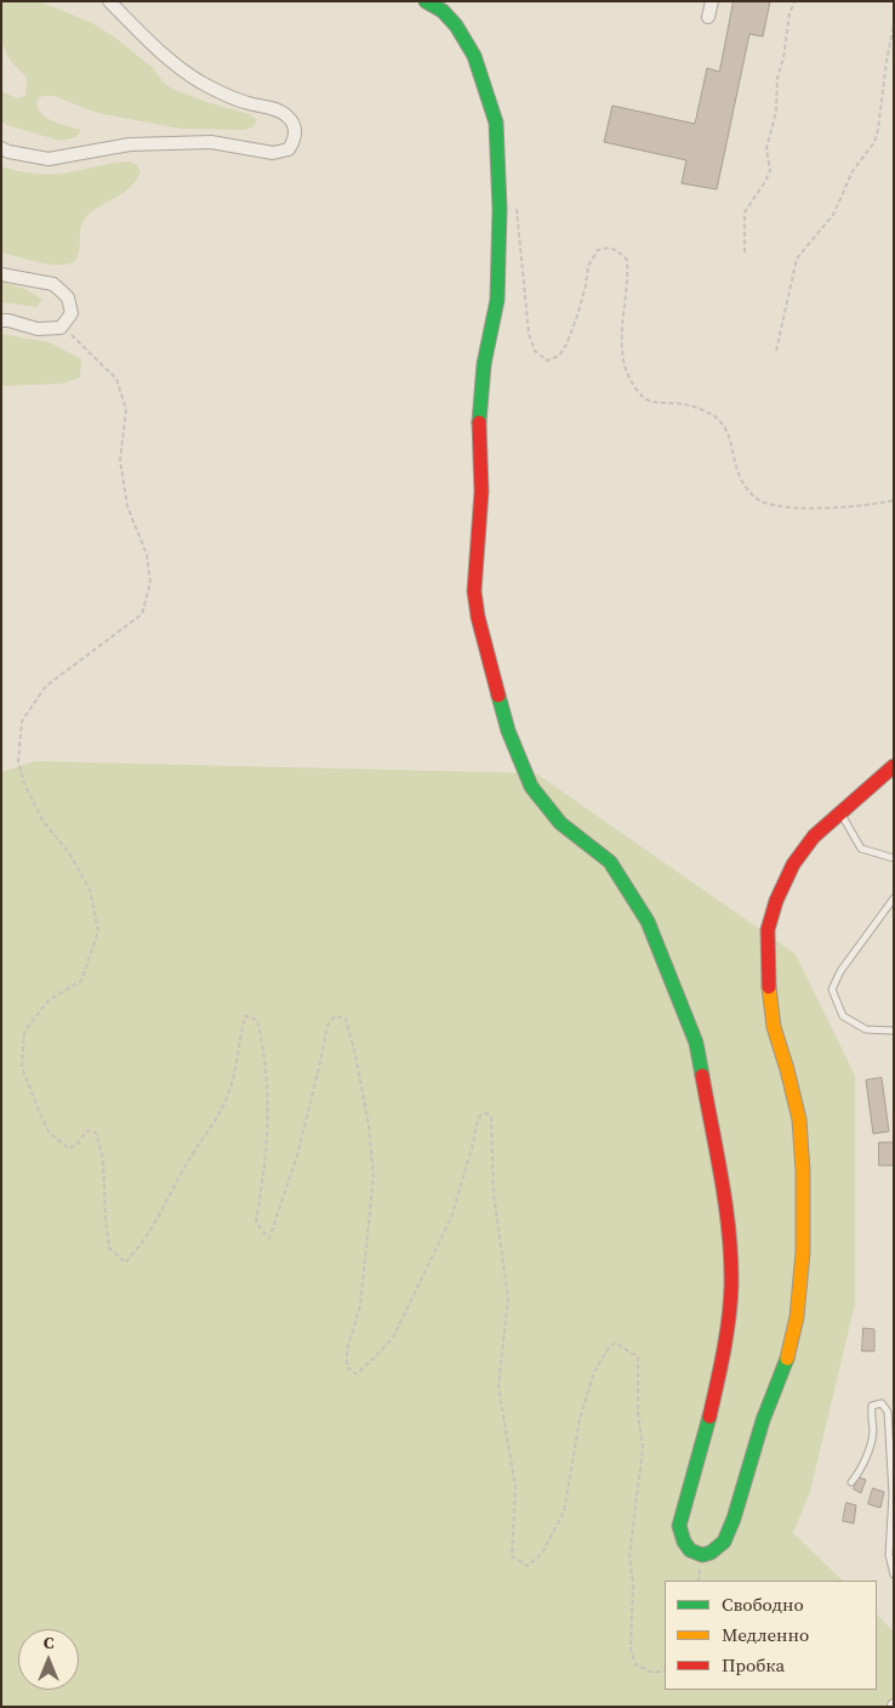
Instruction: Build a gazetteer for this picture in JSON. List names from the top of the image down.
{
  "legend": ["Свободно", "Медленно", "Пробка"],
  "north": "top"
}
